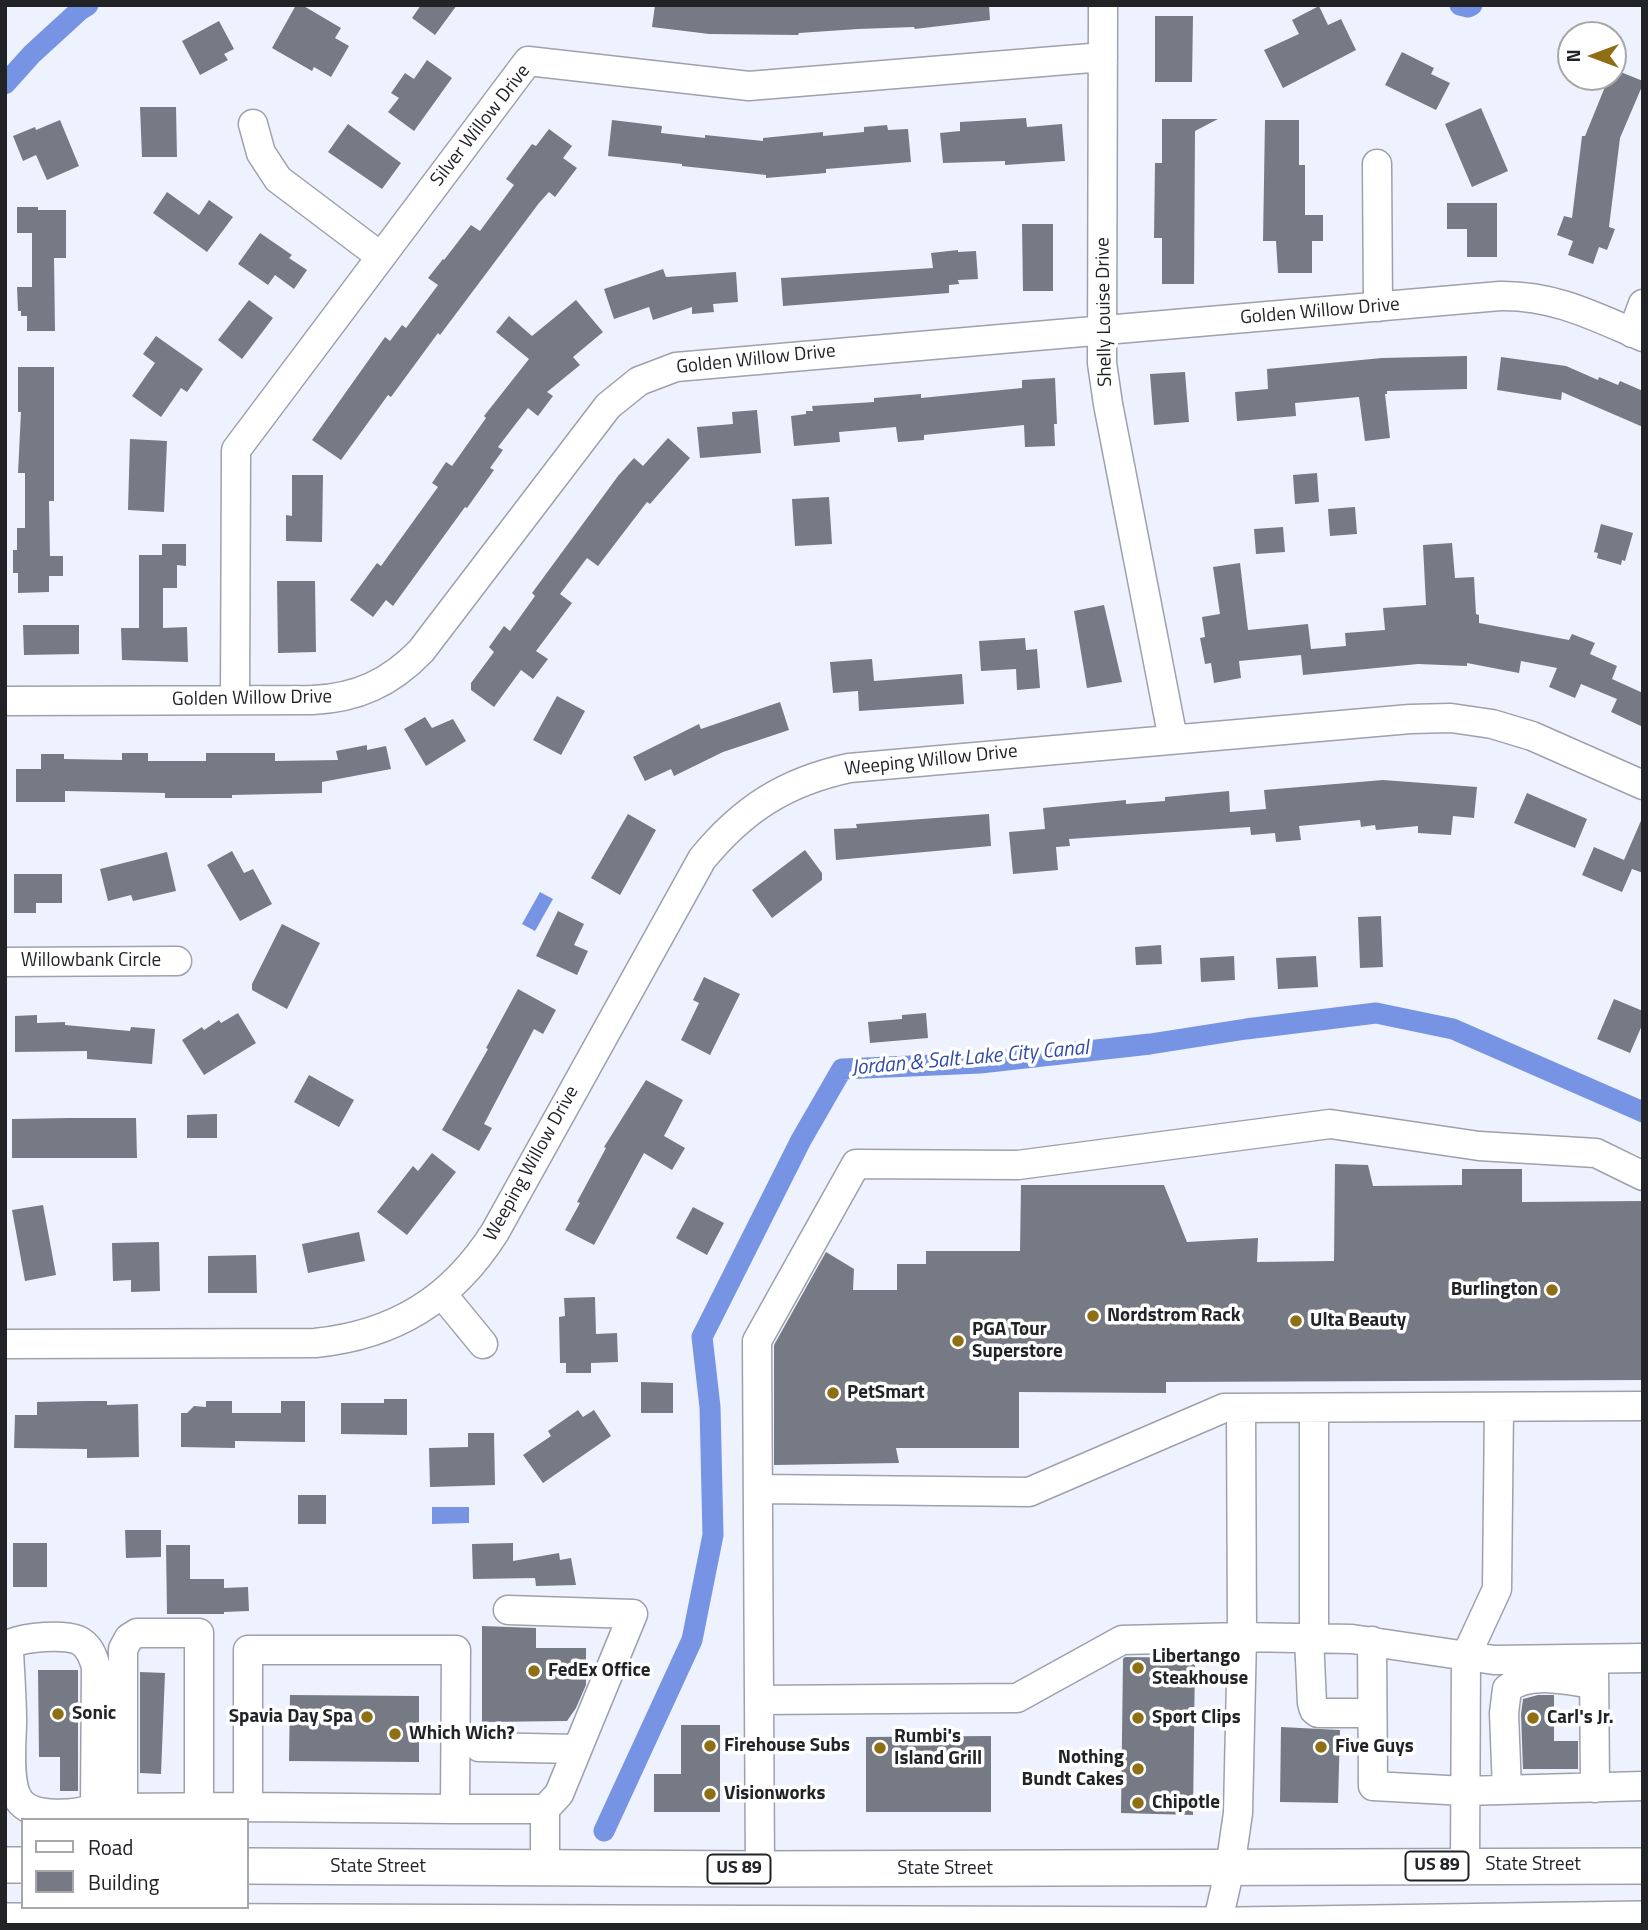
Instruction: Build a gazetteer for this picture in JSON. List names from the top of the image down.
{
  "streets": {
    "main road": ["State Street", "US 89"],
    "street": [
      "Silver Willow Drive",
      "Shelly Louise Drive",
      "Golden Willow Drive",
      "Weeping Willow Drive",
      "Willowbank Circle"
    ]
  },
  "crossings": [
    ["Silver Willow Drive", "Shelly Louise Drive"],
    ["Silver Willow Drive", "Golden Willow Drive"],
    ["Shelly Louise Drive", "Golden Willow Drive"],
    ["Shelly Louise Drive", "Weeping Willow Drive"]
  ],
  "water": ["Jordan & Salt Lake City Canal"],
  "places": [
    "Burlington",
    "Nordstrom Rack",
    "Ulta Beauty",
    "PGA Tour Superstore",
    "PetSmart",
    "Libertango Steakhouse",
    "FedEx Office",
    "Sonic",
    "Spavia Day Spa",
    "Sport Clips",
    "Carl's Jr.",
    "Which Wich?",
    "Firehouse Subs",
    "Five Guys",
    "Rumbi's Island Grill",
    "Nothing Bundt Cakes",
    "Visionworks",
    "Chipotle"
  ],
  "legend": ["Road", "Building"],
  "north": "left"
}
